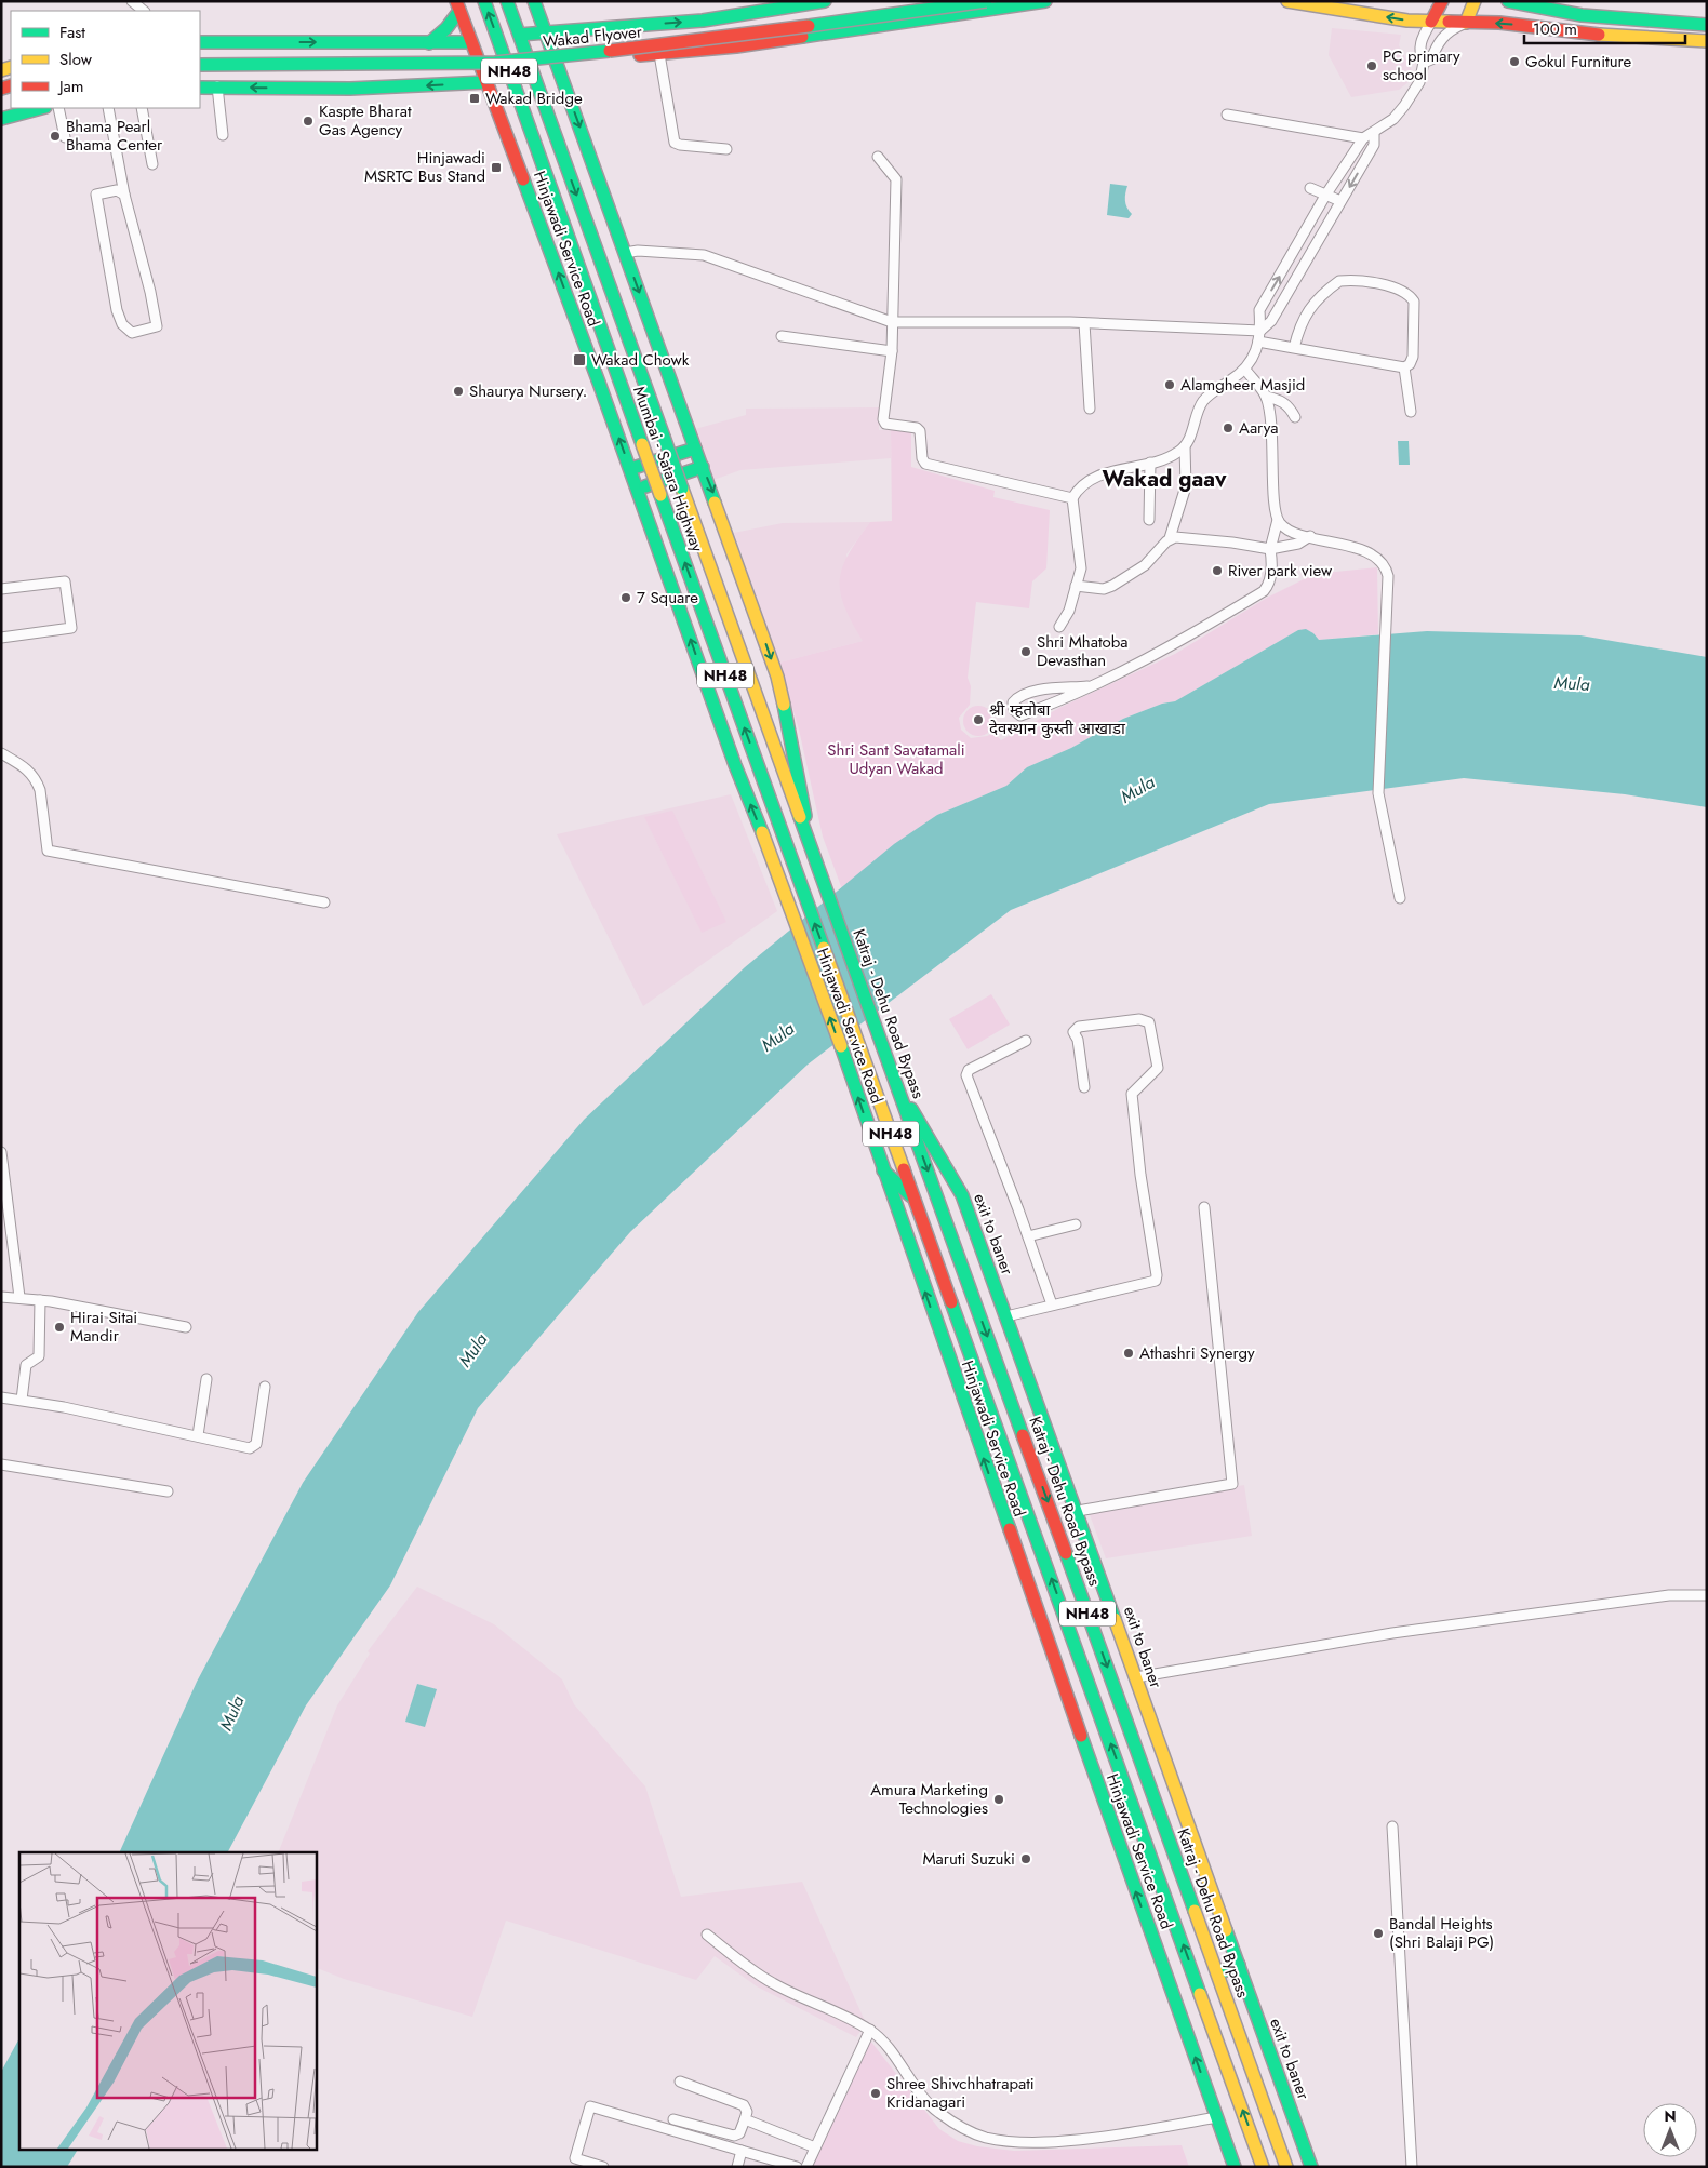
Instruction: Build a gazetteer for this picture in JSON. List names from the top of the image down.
{
  "streets": {
    "main road": [
      "Wakad Flyover",
      "NH48",
      "Hinjawadi Service Road",
      "Mumbai - Satara Highway",
      "Katraj - Dehu Road Bypass",
      "exit to baner"
    ]
  },
  "crossings": [
    ["NH48", "Mumbai - Satara Highway"],
    ["Mumbai - Satara Highway", "Katraj - Dehu Road Bypass"],
    ["Katraj - Dehu Road Bypass", "exit to baner"]
  ],
  "districts": ["Wakad gaav"],
  "water": ["Mula"],
  "parks": ["Shri Sant Savatamali Udyan Wakad"],
  "places": {
    "other": [
      "Gokul Furniture",
      "PC primary school",
      "Kaspte Bharat Gas Agency",
      "Bhama Pearl Bhama Center",
      "Alamgheer Masjid",
      "Shaurya Nursery.",
      "Aarya",
      "River park view",
      "7 Square",
      "Shri Mhatoba Devasthan",
      "श्री म्हतोबा देवस्थान कुस्ती आखाडा",
      "Hirai Sitai Mandir",
      "Athashri Synergy",
      "Amura Marketing Technologies",
      "Maruti Suzuki",
      "Bandal Heights (Shri Balaji PG)",
      "Shree Shivchhatrapati Kridanagari"
    ],
    "transit": ["Wakad Bridge", "Hinjawadi MSRTC Bus Stand", "Wakad Chowk"]
  },
  "legend": ["Fast", "Slow", "Jam"],
  "scale_bar": "100 m",
  "north": "top"
}
